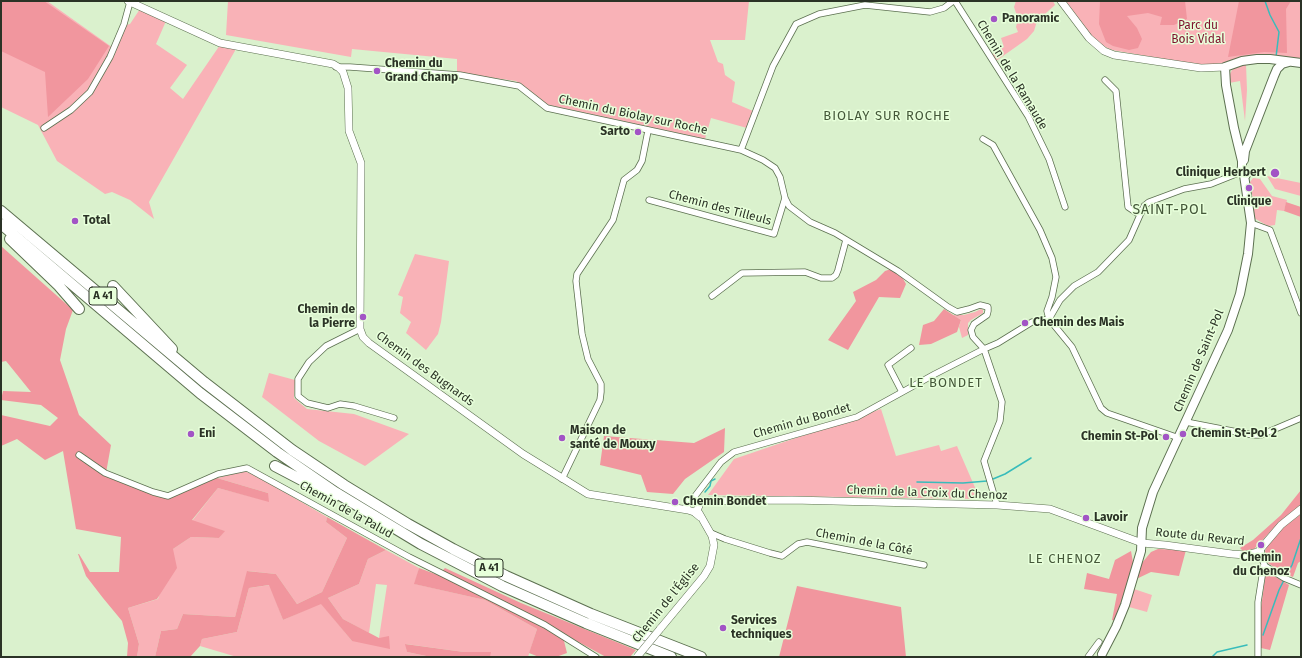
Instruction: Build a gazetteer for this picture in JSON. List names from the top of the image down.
{
  "streets": {
    "highway": ["A 41"],
    "main road": ["Chemin de Saint-Pol", "Route du Revard"],
    "street": [
      "Chemin de la Ramaude",
      "Chemin du Biolay sur Roche",
      "Chemin des Tilleuls",
      "Chemin des Bugnards",
      "Chemin du Bondet",
      "Chemin de la Croix du Chenoz",
      "Chemin de la Palud",
      "Chemin de la Côté",
      "Chemin de l'Église"
    ]
  },
  "crossings": [
    ["Chemin du Biolay sur Roche", "Chemin des Tilleuls"],
    ["Chemin du Biolay sur Roche", "Chemin des Bugnards"],
    ["Chemin de Saint-Pol", "Chemin de la Croix du Chenoz"],
    ["Chemin de Saint-Pol", "Route du Revard"],
    ["Chemin des Bugnards", "Chemin du Bondet"],
    ["Chemin des Bugnards", "Chemin de la Croix du Chenoz"],
    ["Chemin des Bugnards", "Chemin de l'Église"],
    ["Chemin du Bondet", "Chemin de la Croix du Chenoz"],
    ["Chemin du Bondet", "Chemin de l'Église"],
    ["Chemin de la Croix du Chenoz", "Route du Revard"],
    ["Chemin de la Croix du Chenoz", "Chemin de l'Église"],
    ["Chemin de la Côté", "Chemin de l'Église"]
  ],
  "districts": [
    "BIOLAY SUR ROCHE",
    "SAINT-POL",
    "LE BONDET",
    "LE CHENOZ"
  ],
  "parks": ["Parc du Bois Vidal"],
  "places": [
    "Panoramic",
    "Chemin du Grand Champ",
    "Sarto",
    "Clinique Herbert",
    "Clinique",
    "Total",
    "Chemin de la Pierre",
    "Chemin des Mais",
    "Eni",
    "Chemin St-Pol 2",
    "Chemin St-Pol",
    "Maison de santé de Mouxy",
    "Chemin Bondet",
    "Lavoir",
    "Chemin du Chenoz",
    "Services techniques"
  ]
}
